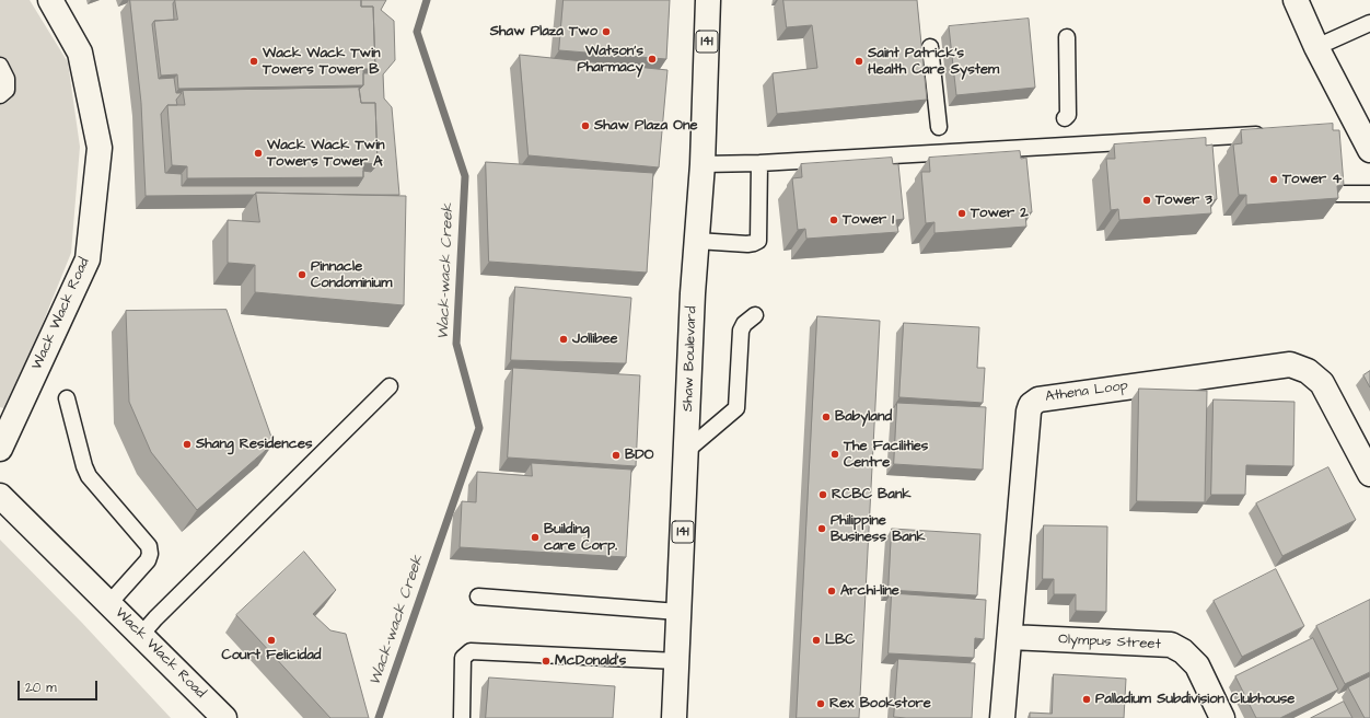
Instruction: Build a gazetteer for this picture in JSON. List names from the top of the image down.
{
  "streets": {
    "street": [
      "141",
      "Wack Wack Road",
      "Shaw Boulevard",
      "Athena Loop",
      "Olympus Street"
    ]
  },
  "crossings": [
    ["Athena Loop", "Olympus Street"]
  ],
  "water": ["Wack-wack Creek"],
  "places": [
    "Shaw Plaza Two",
    "Watson's Pharmacy",
    "Wack Wack Twin Towers Tower B",
    "Saint Patrick's Health Care System",
    "Shaw Plaza One",
    "Wack Wack Twin Towers Tower A",
    "Tower 4",
    "Tower 3",
    "Tower 2",
    "Tower 1",
    "Pinnacle Condominium",
    "Jollibee",
    "Babyland",
    "Shang Residences",
    "The Facilities Centre",
    "BDO",
    "RCBC Bank",
    "Philippine Business Bank",
    "Building care Corp.",
    "Archi-line",
    "Court Felicidad",
    "LBC",
    "McDonald's",
    "Palladium Subdivision Clubhouse",
    "Rex Bookstore"
  ],
  "scale_bar": "20 m"
}
